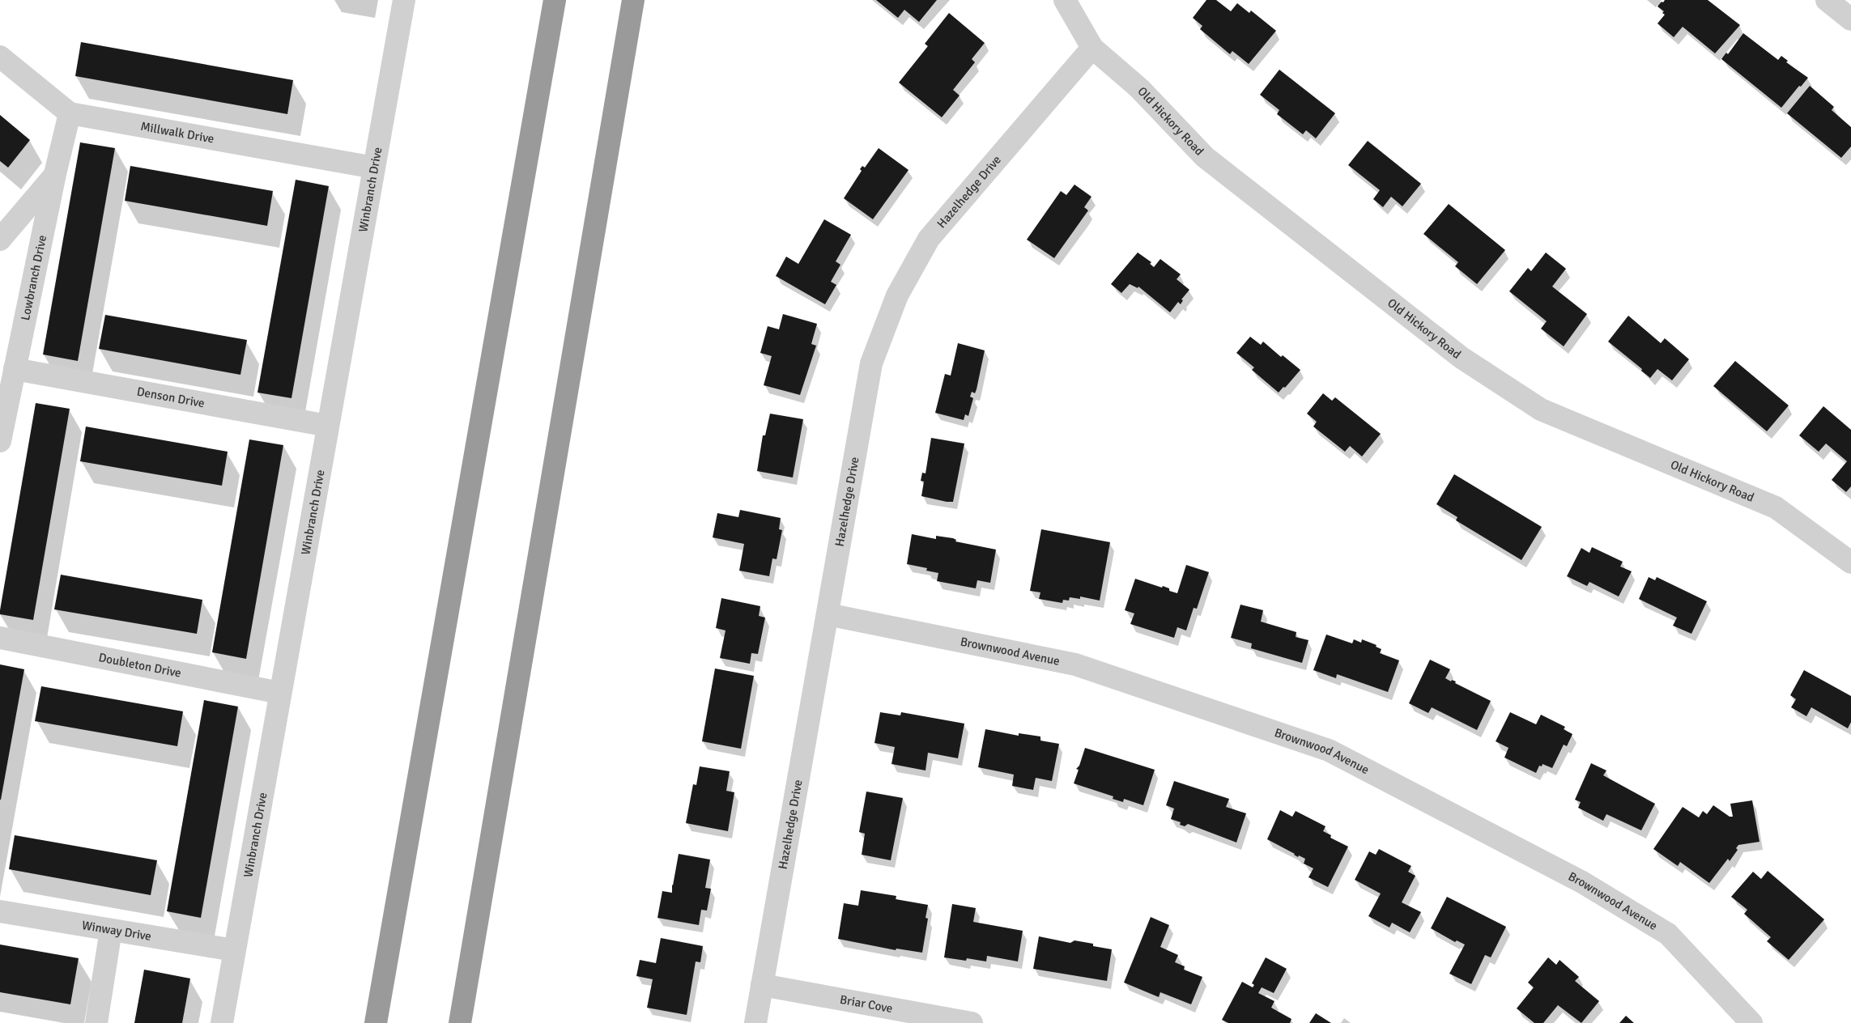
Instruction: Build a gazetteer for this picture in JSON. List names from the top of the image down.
{
  "streets": {
    "street": [
      "Old Hickory Road",
      "Millwalk Drive",
      "Winbranch Drive",
      "Hazelhedge Drive",
      "Lowbranch Drive",
      "Denson Drive",
      "Brownwood Avenue",
      "Doubleton Drive",
      "Winway Drive",
      "Briar Cove"
    ]
  },
  "crossings": [
    ["Old Hickory Road", "Hazelhedge Drive"],
    ["Millwalk Drive", "Winbranch Drive"],
    ["Millwalk Drive", "Lowbranch Drive"],
    ["Winbranch Drive", "Denson Drive"],
    ["Winbranch Drive", "Doubleton Drive"],
    ["Winbranch Drive", "Winway Drive"],
    ["Hazelhedge Drive", "Brownwood Avenue"],
    ["Hazelhedge Drive", "Briar Cove"],
    ["Lowbranch Drive", "Denson Drive"]
  ]
}
